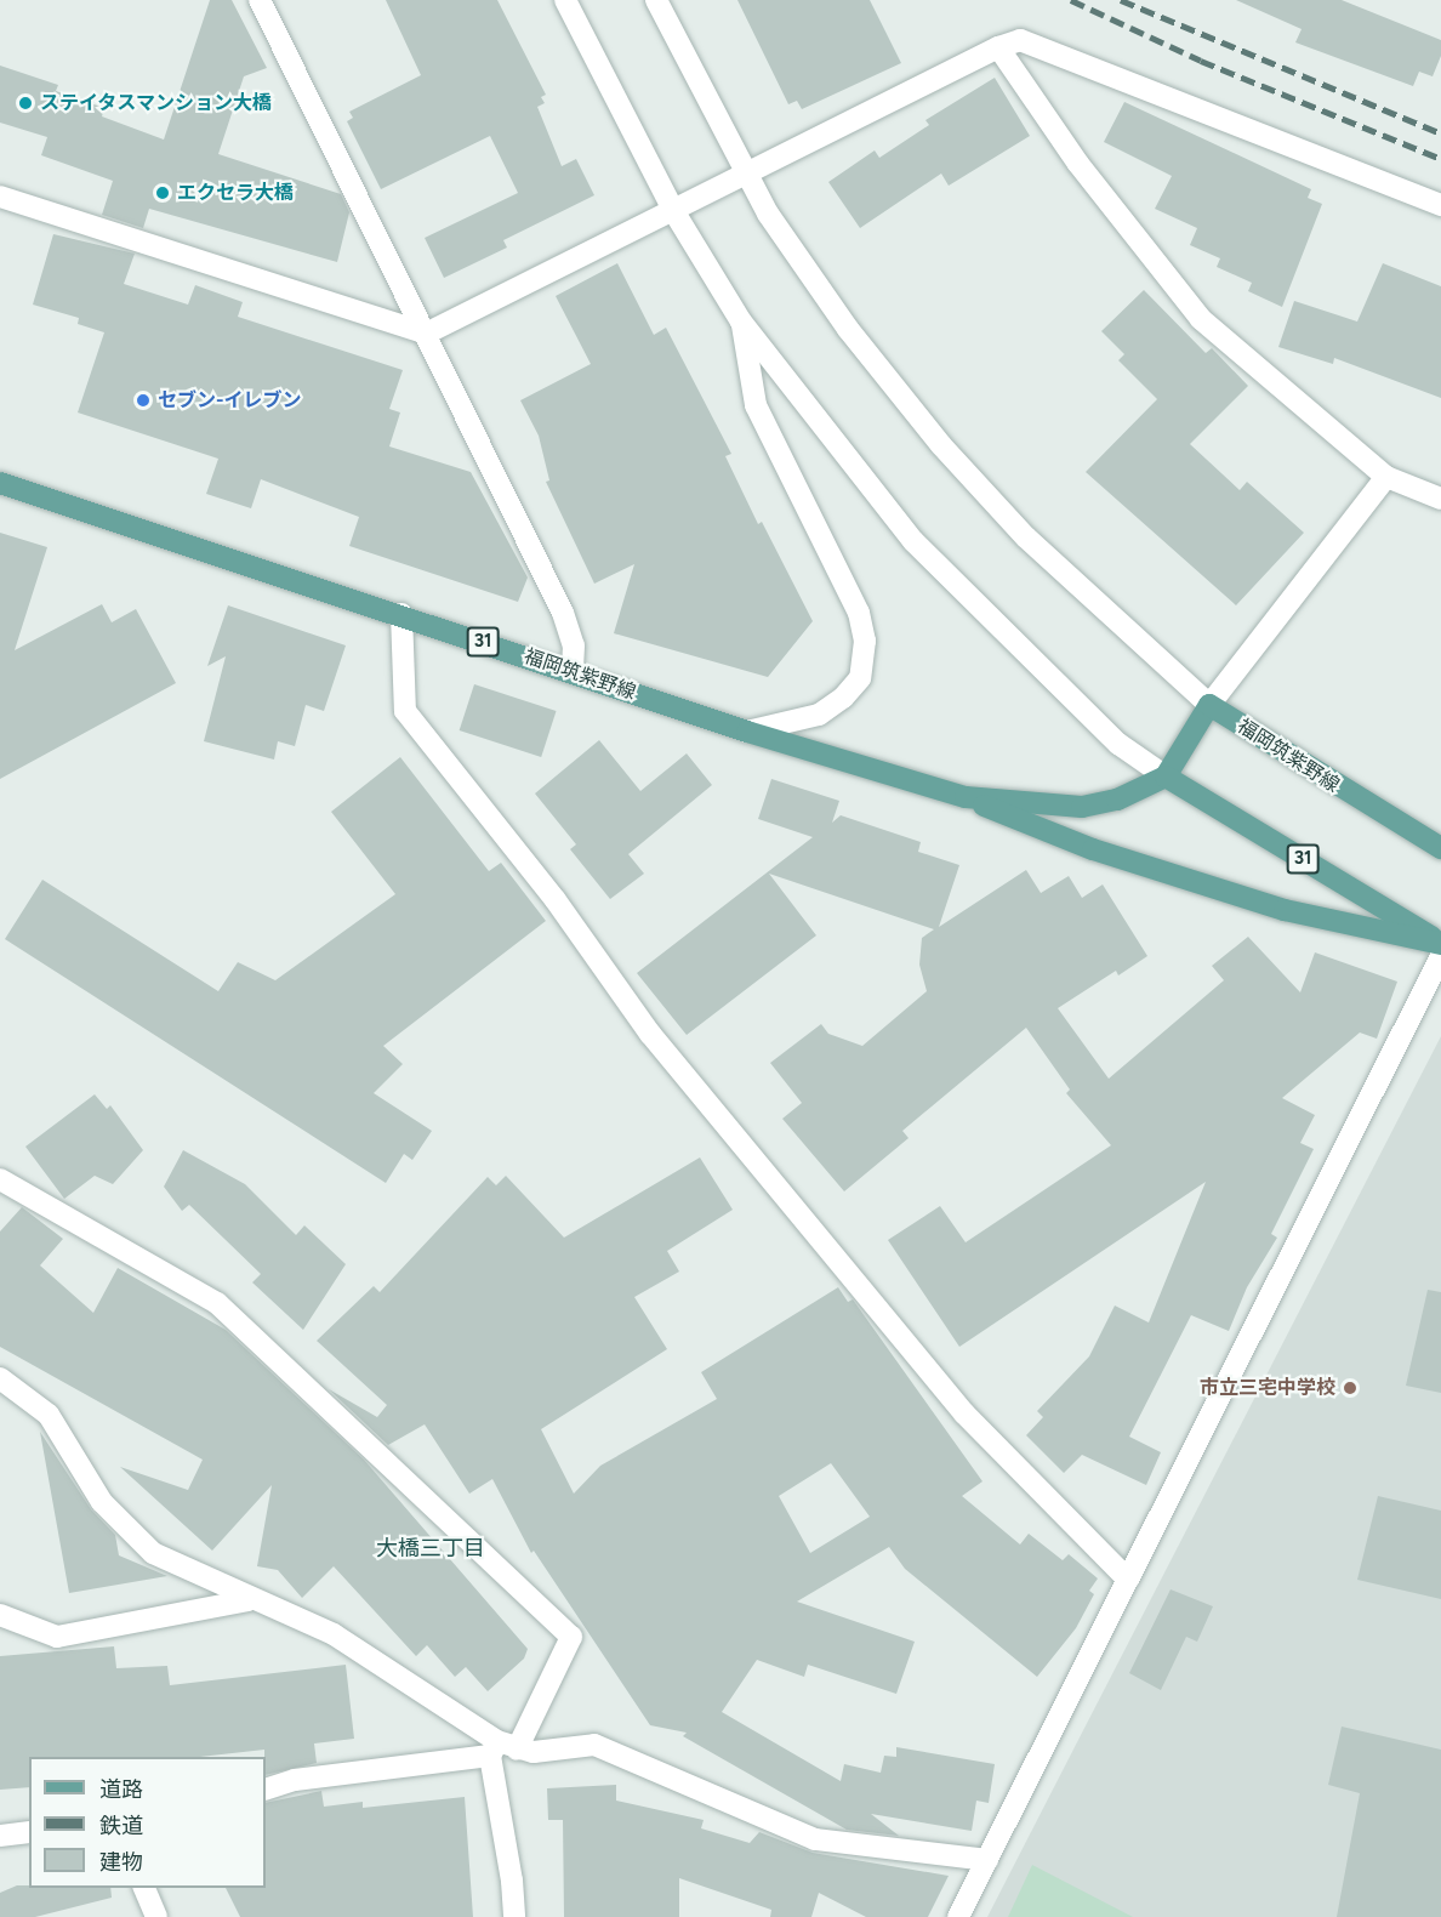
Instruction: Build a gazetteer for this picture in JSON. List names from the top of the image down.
{
  "streets": {
    "main road": ["31", "福岡筑紫野線"]
  },
  "crossings": [
    ["31", "福岡筑紫野線"]
  ],
  "districts": ["大橋三丁目"],
  "places": [
    "ステイタスマンション大橋",
    "エクセラ大橋",
    "セブン-イレブン",
    "市立三宅中学校"
  ],
  "legend": ["道路", "鉄道", "建物"]
}
